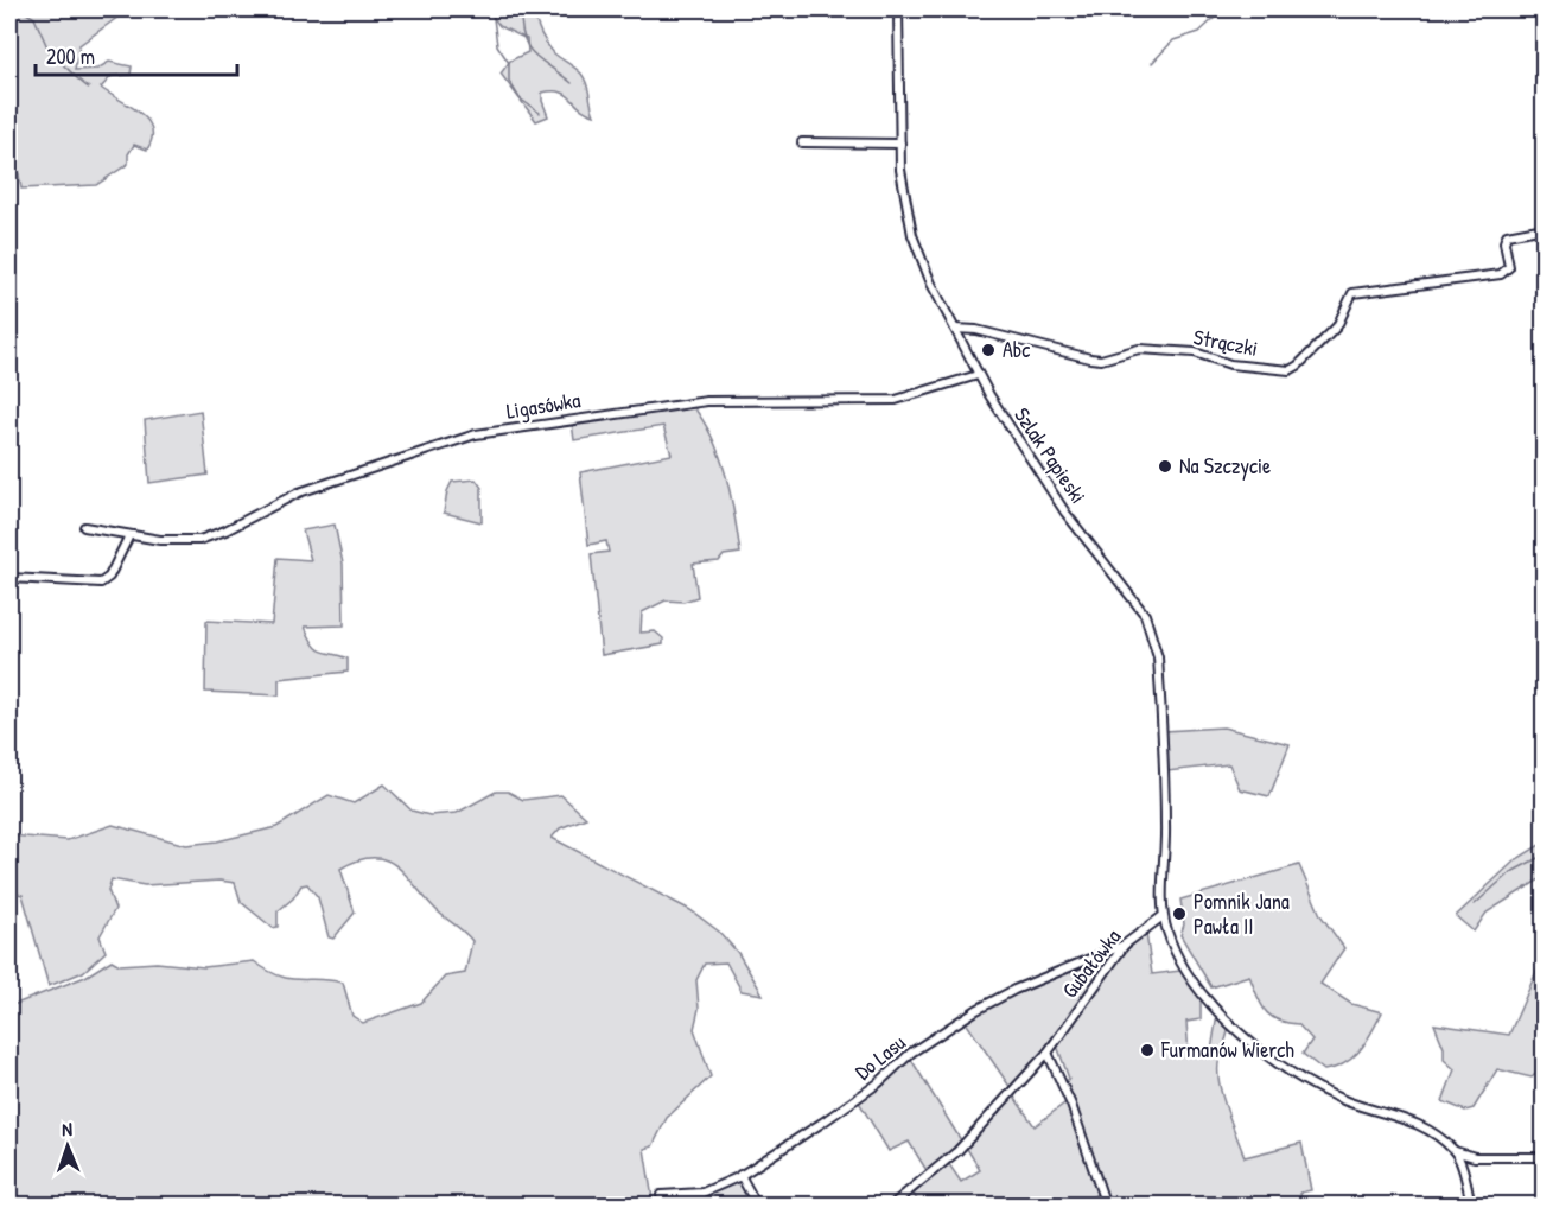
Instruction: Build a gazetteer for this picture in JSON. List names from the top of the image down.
{
  "streets": {
    "street": [
      "Strączki",
      "Ligasówka",
      "Szlak Papieski",
      "Gubałówka",
      "Do Lasu"
    ]
  },
  "crossings": [
    ["Strączki", "Szlak Papieski"],
    ["Ligasówka", "Szlak Papieski"],
    ["Szlak Papieski", "Gubałówka"],
    ["Gubałówka", "Do Lasu"]
  ],
  "places": [
    "Abc",
    "Na Szczycie",
    "Pomnik Jana Pawła II",
    "Furmanów Wierch"
  ],
  "scale_bar": "200 m",
  "north": "top"
}
